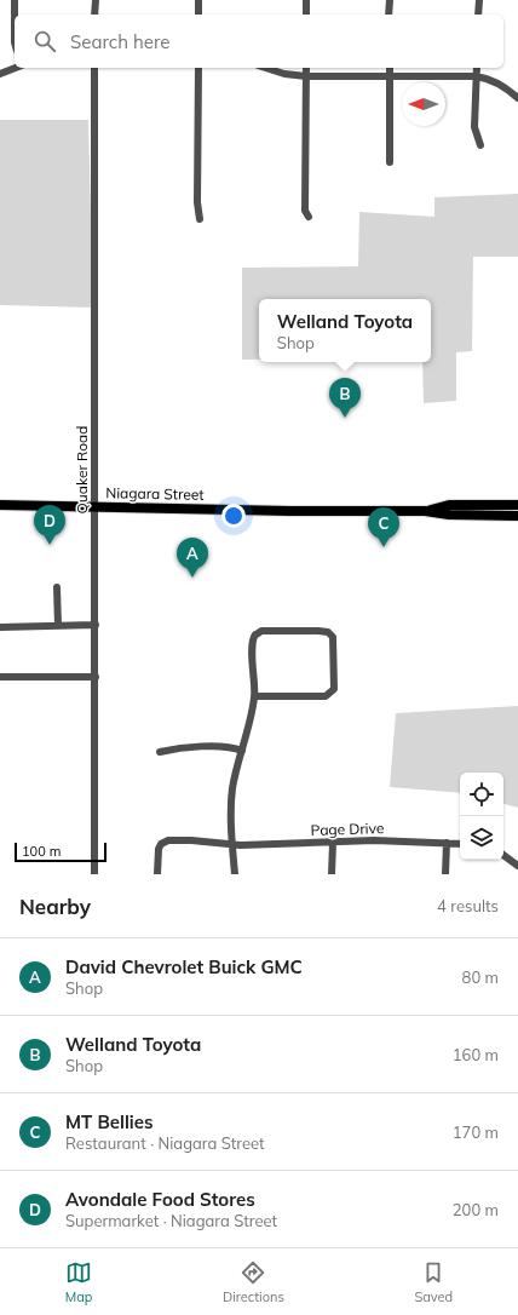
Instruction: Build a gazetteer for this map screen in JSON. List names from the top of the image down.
{
  "streets": {
    "main road": ["Niagara Street"],
    "street": ["Quaker Road", "Page Drive"]
  },
  "crossings": [
    ["Quaker Road", "Niagara Street"]
  ],
  "scale_bar": "100 m",
  "north": "left",
  "page": {
    "search": "Search here",
    "popup": ["Welland Toyota", "Shop"],
    "pins": [
      "B",
      "D",
      "C",
      "A"
    ],
    "scale": "100 m",
    "heading": ["Nearby", "4 results"],
    "list": [
      {
        "mark": "A",
        "name": "David Chevrolet Buick GMC",
        "note": "Shop",
        "value": "80 m"
      },
      {
        "mark": "B",
        "name": "Welland Toyota",
        "note": "Shop",
        "value": "160 m"
      },
      {
        "mark": "C",
        "name": "MT Bellies",
        "note": "Restaurant · Niagara Street",
        "value": "170 m"
      },
      {
        "mark": "D",
        "name": "Avondale Food Stores",
        "note": "Supermarket · Niagara Street",
        "value": "200 m"
      }
    ],
    "nav": ["Map", "Directions", "Saved"]
  }
}
